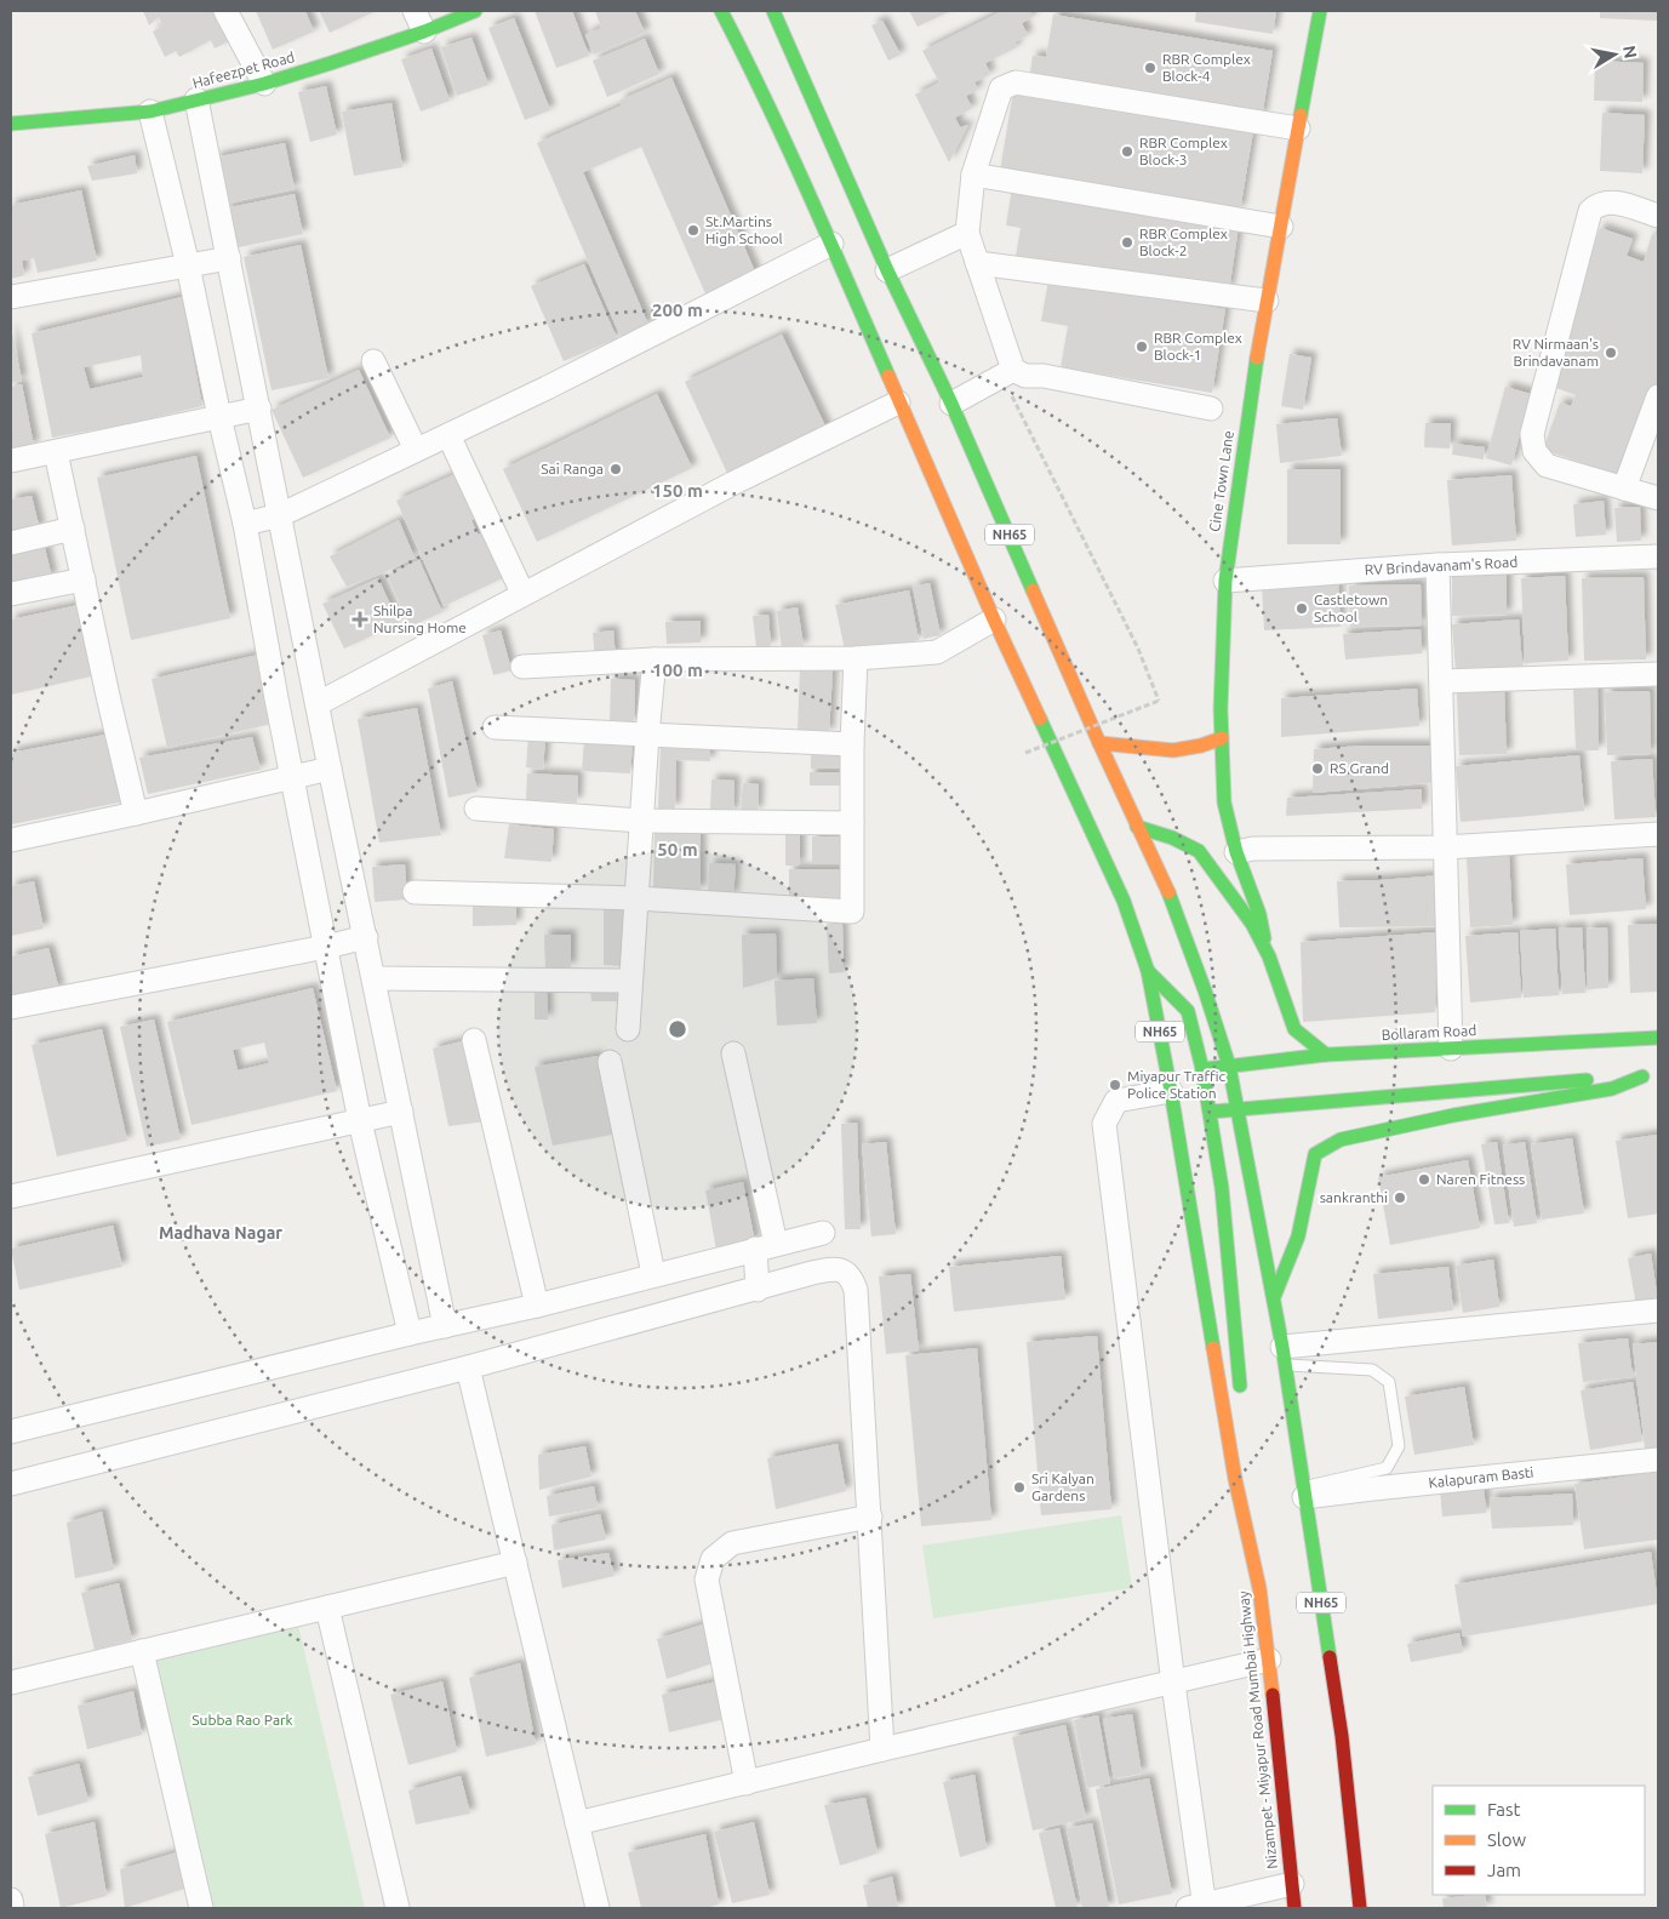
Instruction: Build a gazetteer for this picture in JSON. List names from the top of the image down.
{
  "streets": {
    "main road": [
      "Hafeezpet Road",
      "Cine Town Lane",
      "NH65",
      "Bollaram Road",
      "Nizampet - Miyapur Road Mumbai Highway"
    ],
    "street": ["RV Brindavanam's Road", "Kalapuram Basti"]
  },
  "crossings": [
    ["Cine Town Lane", "RV Brindavanam's Road"],
    ["NH65", "Bollaram Road"],
    ["NH65", "Kalapuram Basti"],
    ["NH65", "Nizampet - Miyapur Road Mumbai Highway"]
  ],
  "districts": ["Madhava Nagar"],
  "parks": ["Subba Rao Park"],
  "places": {
    "other": [
      "RBR Complex Block-4",
      "RBR Complex Block-3",
      "St.Martins High School",
      "RBR Complex Block-2",
      "RBR Complex Block-1",
      "RV Nirmaan's Brindavanam",
      "Sai Ranga",
      "Castletown School",
      "RS Grand",
      "Miyapur Traffic Police Station",
      "Naren Fitness",
      "sankranthi",
      "Sri Kalyan Gardens"
    ],
    "health": ["Shilpa Nursing Home"]
  },
  "legend": ["Fast", "Slow", "Jam"],
  "north": "right",
  "rings": [
    "200 m",
    "150 m",
    "100 m",
    "50 m"
  ]
}
